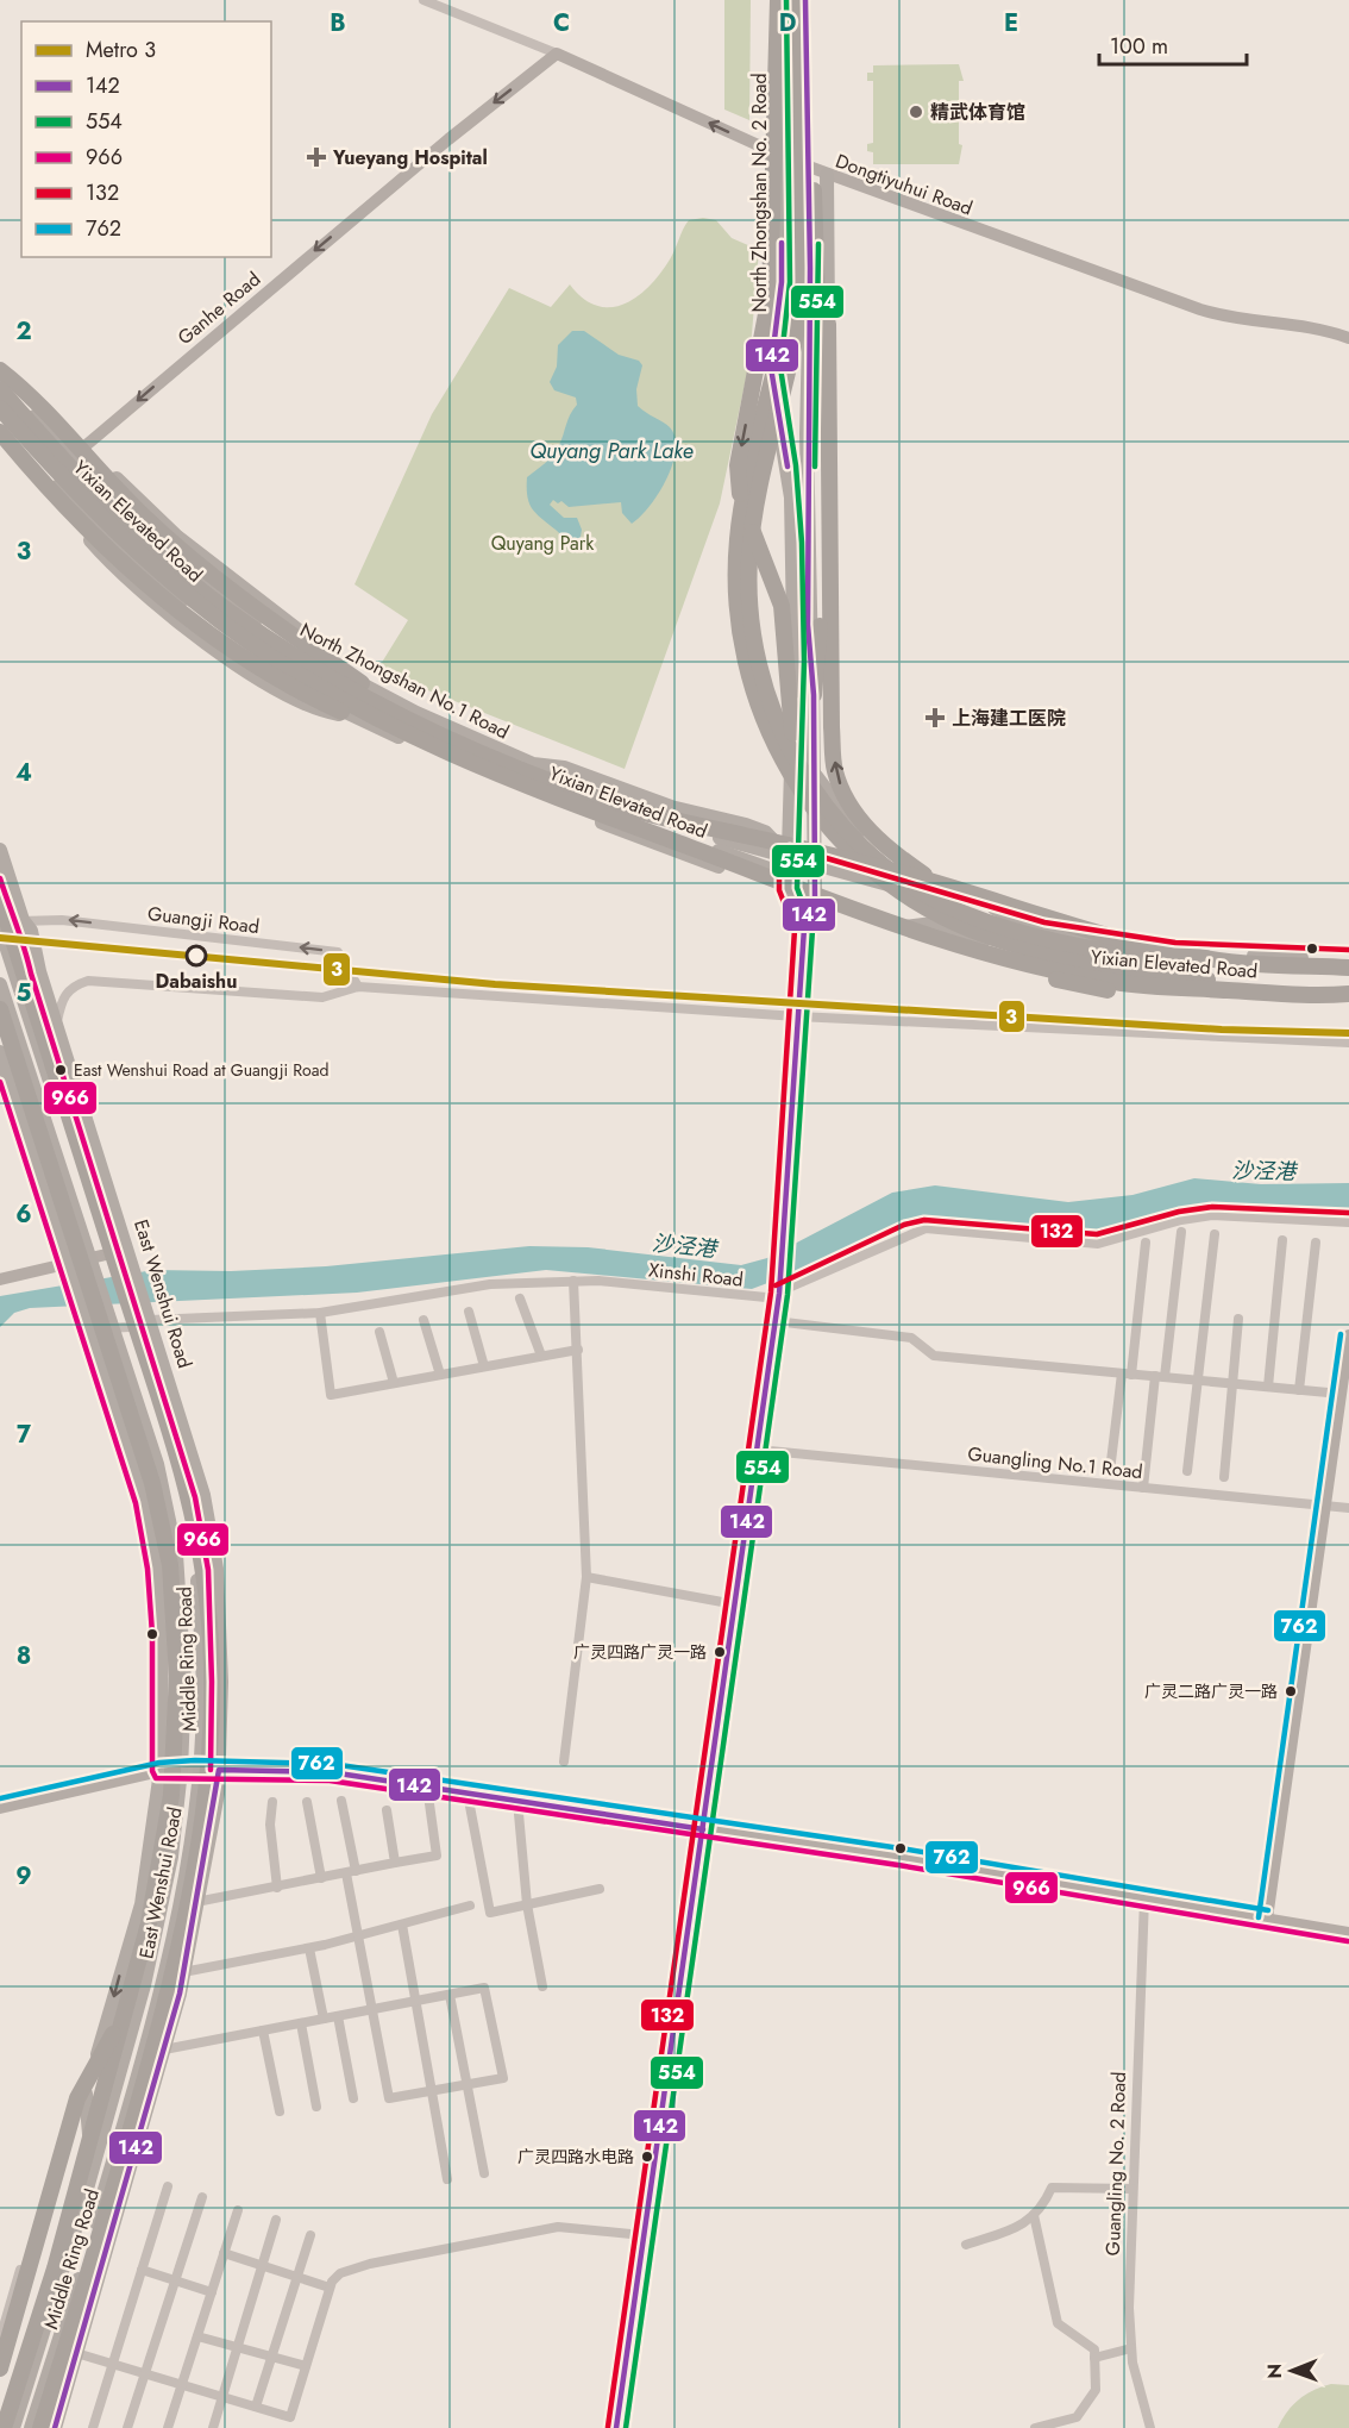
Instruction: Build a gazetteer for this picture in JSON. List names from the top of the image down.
{
  "streets": {
    "highway": ["Yixian Elevated Road", "Middle Ring Road"],
    "main road": [
      "Dongtiyuhui Road",
      "North Zhongshan No. 2 Road",
      "Ganhe Road",
      "North Zhongshan No.1 Road",
      "East Wenshui Road"
    ],
    "street": [
      "Guangji Road",
      "Xinshi Road",
      "Guangling No.1 Road",
      "Guangling No. 2 Road"
    ]
  },
  "crossings": [
    ["Dongtiyuhui Road", "North Zhongshan No. 2 Road"],
    ["Dongtiyuhui Road", "Ganhe Road"],
    ["North Zhongshan No. 2 Road", "North Zhongshan No.1 Road"],
    ["Ganhe Road", "North Zhongshan No.1 Road"],
    ["Guangji Road", "East Wenshui Road"],
    ["Xinshi Road", "East Wenshui Road"],
    ["East Wenshui Road", "Middle Ring Road"]
  ],
  "one_way": ["Ganhe Road", "Guangji Road"],
  "water": ["Quyang Park Lake", "沙泾港"],
  "parks": ["Quyang Park"],
  "places": {
    "other": [
      "精武体育馆",
      "Dabaishu",
      "East Wenshui Road at Guangji Road",
      "广灵四路广灵一路",
      "广灵二路广灵一路",
      "广灵四路水电路"
    ],
    "health": ["Yueyang Hospital", "上海建工医院"]
  },
  "lines": [
    "transit line 142",
    "transit line 554",
    "transit line 132",
    "transit line 966",
    "metro line 3",
    "transit line 762"
  ],
  "legend": [
    "Metro 3",
    "142",
    "554",
    "966",
    "132",
    "762"
  ],
  "scale_bar": "100 m",
  "north": "left",
  "grid": {
    "columns": [
      "B",
      "C",
      "D",
      "E"
    ],
    "rows": [
      "2",
      "3",
      "4",
      "5",
      "6",
      "7",
      "8",
      "9"
    ]
  }
}
